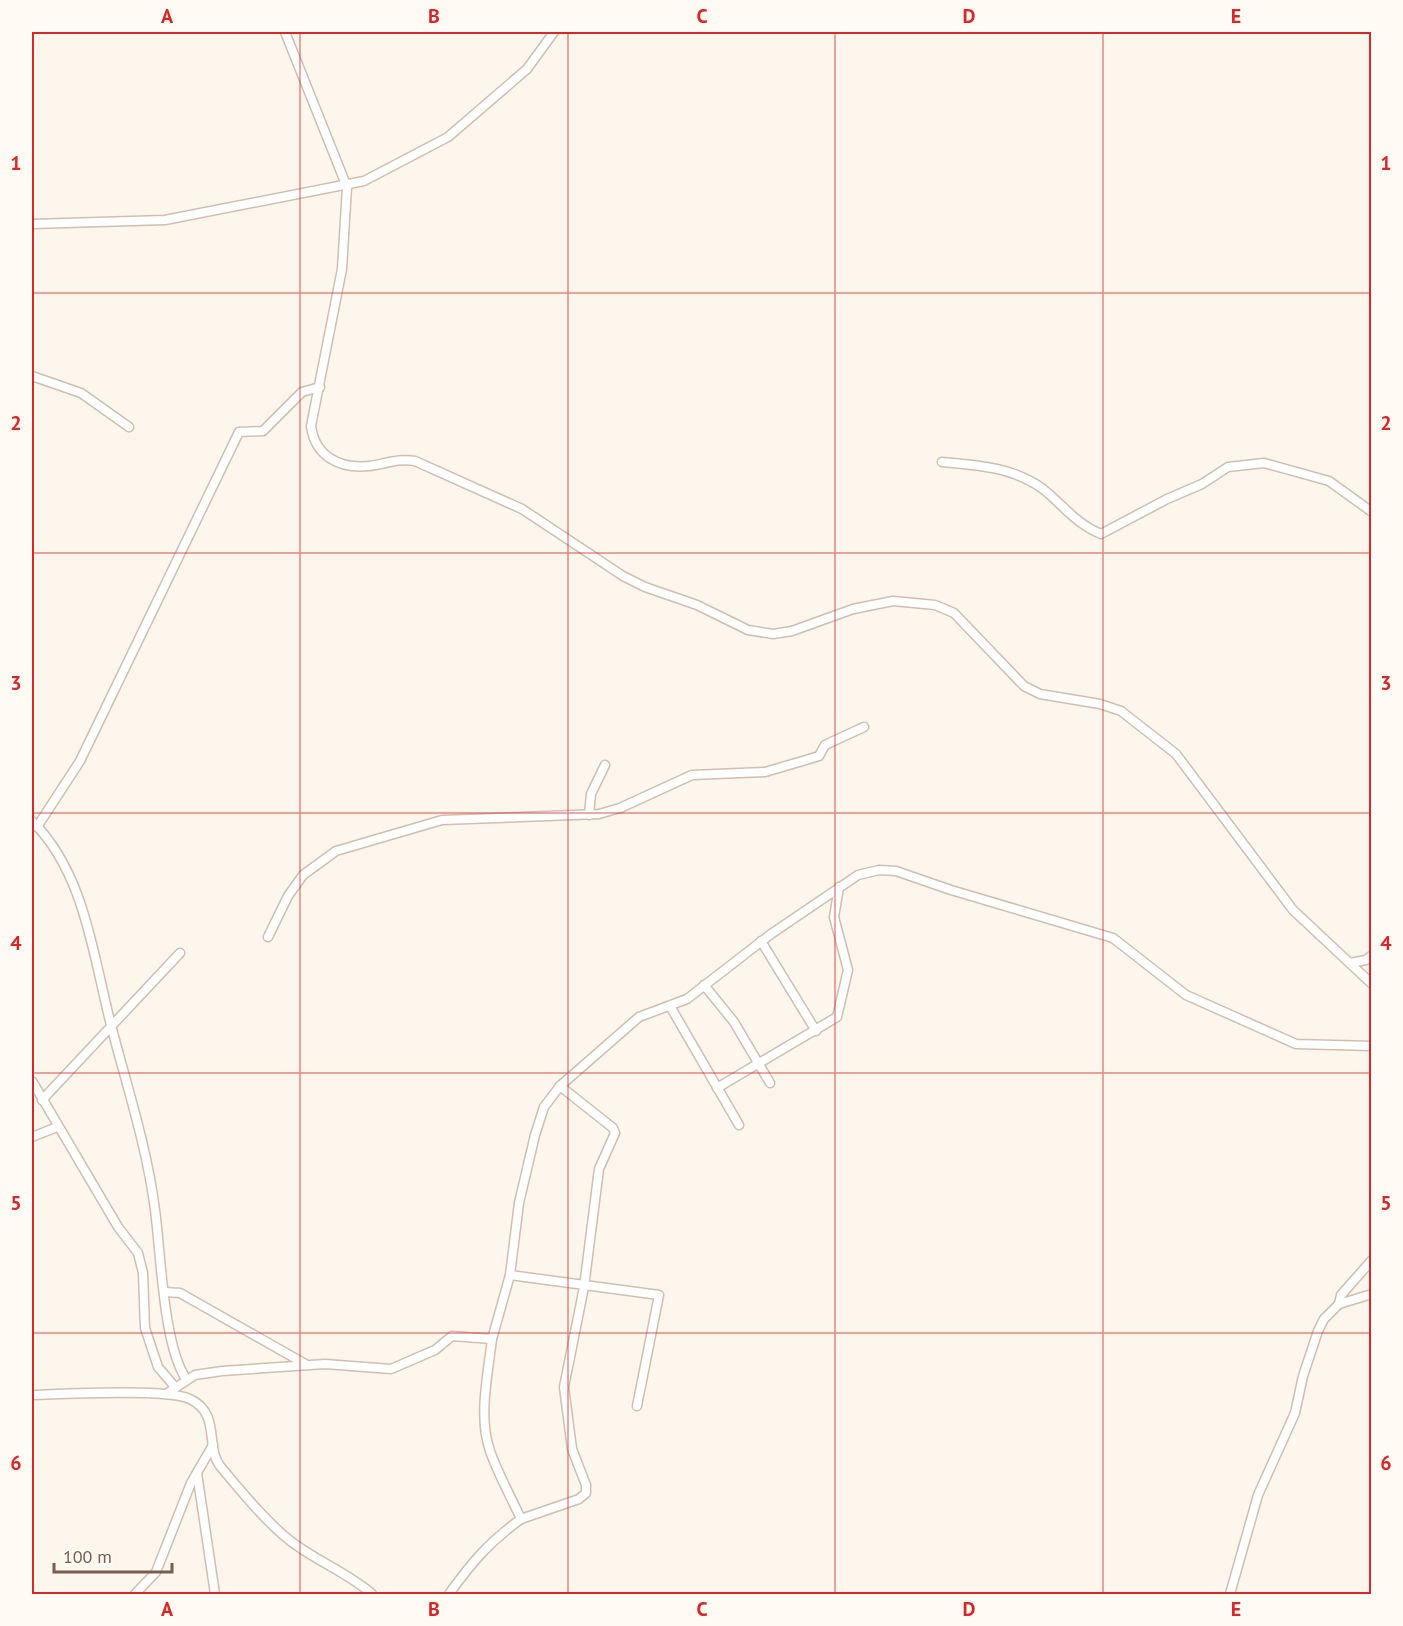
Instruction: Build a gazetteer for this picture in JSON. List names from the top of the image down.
{
  "scale_bar": "100 m",
  "grid": {
    "columns": [
      "A",
      "B",
      "C",
      "D",
      "E"
    ],
    "rows": [
      "1",
      "2",
      "3",
      "4",
      "5",
      "6"
    ]
  }
}
